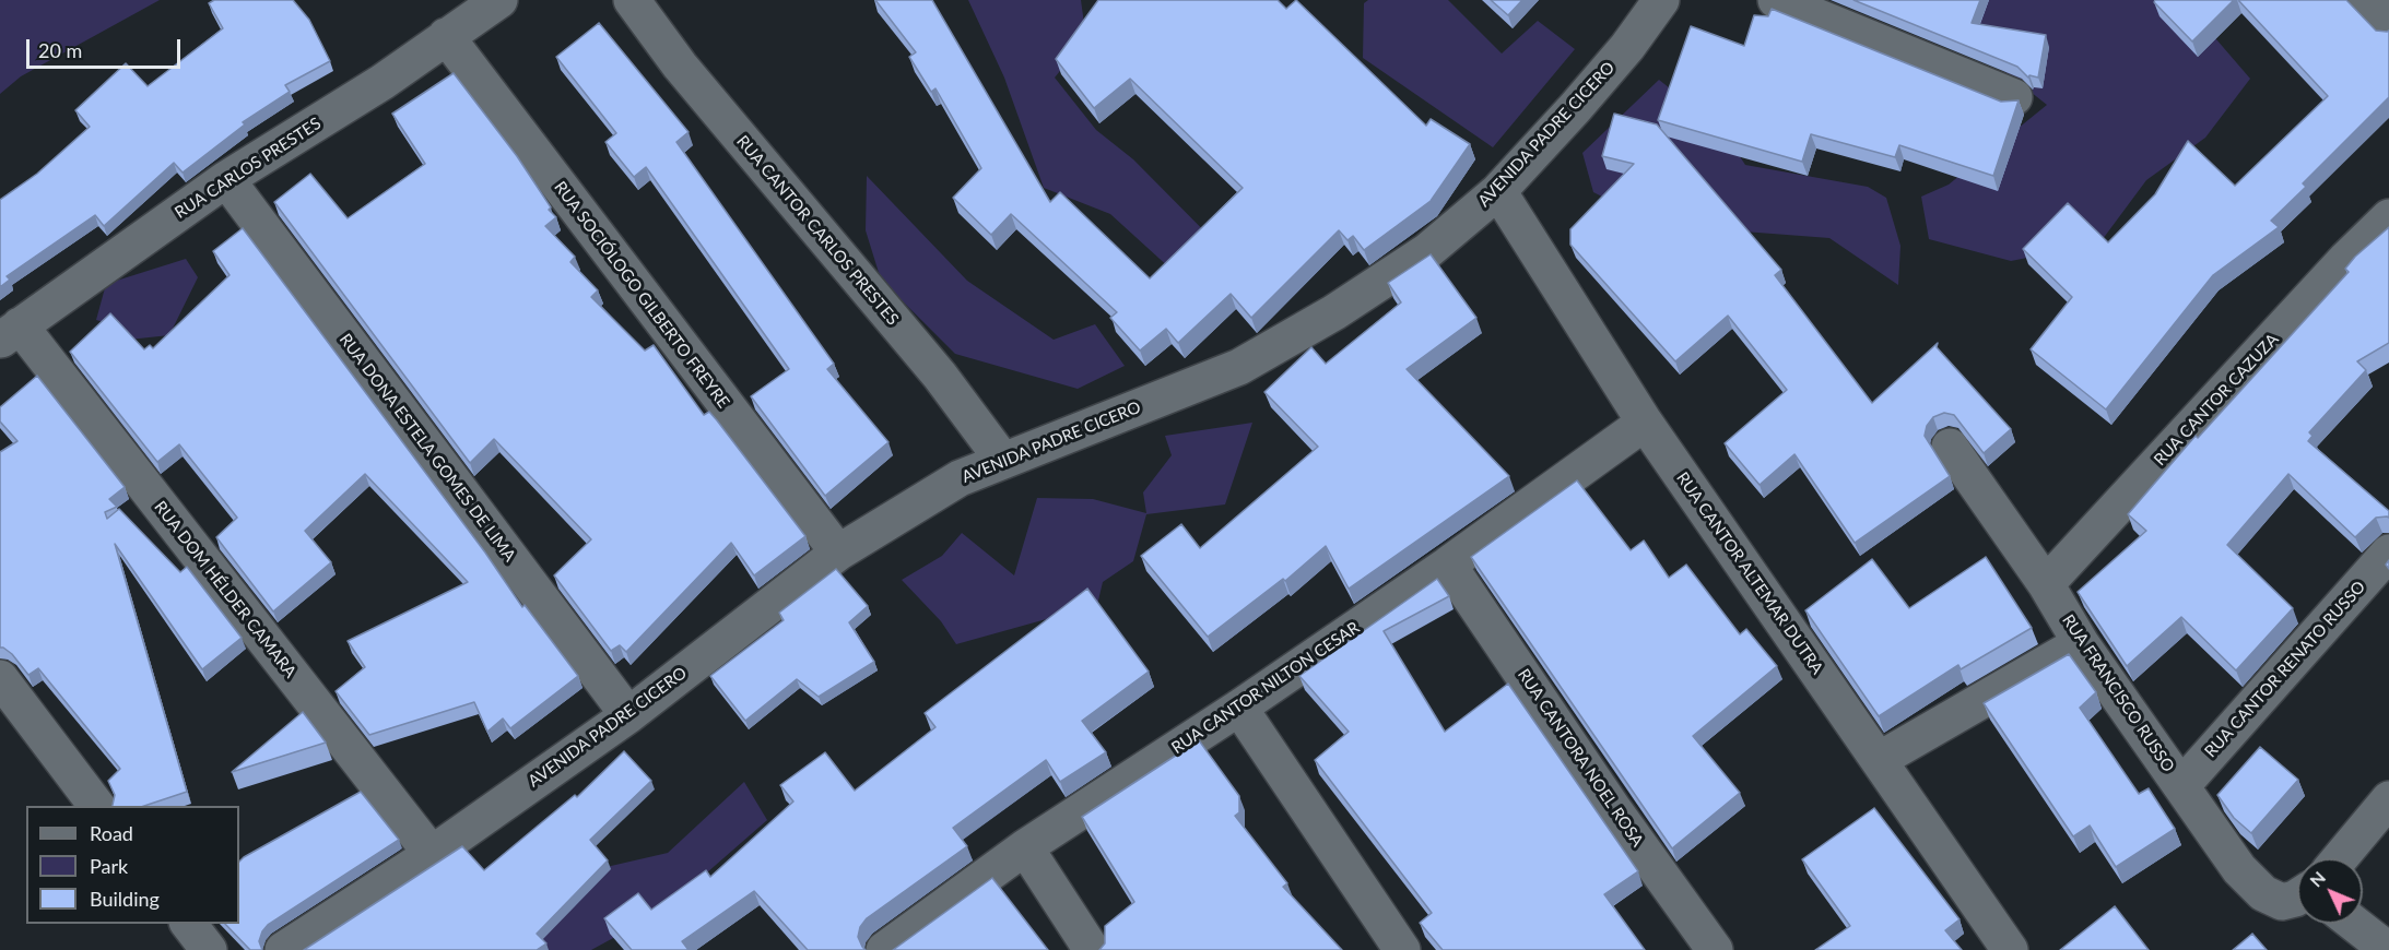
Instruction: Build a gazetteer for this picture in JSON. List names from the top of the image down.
{
  "streets": {
    "street": [
      "AVENIDA PADRE CICERO",
      "RUA CARLOS PRESTES",
      "RUA CANTOR CARLOS PRESTES",
      "RUA SOCIÓLOGO GILBERTO FREYRE",
      "RUA CANTOR CAZUZA",
      "RUA DONA ESTELA GOMES DE LIMA",
      "RUA CANTOR ALTEMAR DUTRA",
      "RUA DOM HÉLDER CAMARA",
      "RUA CANTOR RENATO RUSSO",
      "RUA CANTOR NILTON CESAR",
      "RUA FRANCISCO RUSSO",
      "RUA CANTORA NOEL ROSA"
    ]
  },
  "crossings": [
    ["AVENIDA PADRE CICERO", "RUA CANTOR CARLOS PRESTES"],
    ["AVENIDA PADRE CICERO", "RUA SOCIÓLOGO GILBERTO FREYRE"],
    ["AVENIDA PADRE CICERO", "RUA DONA ESTELA GOMES DE LIMA"],
    ["AVENIDA PADRE CICERO", "RUA CANTOR ALTEMAR DUTRA"],
    ["AVENIDA PADRE CICERO", "RUA DOM HÉLDER CAMARA"],
    ["RUA CARLOS PRESTES", "RUA SOCIÓLOGO GILBERTO FREYRE"],
    ["RUA CARLOS PRESTES", "RUA DONA ESTELA GOMES DE LIMA"],
    ["RUA CARLOS PRESTES", "RUA DOM HÉLDER CAMARA"],
    ["RUA CANTOR CAZUZA", "RUA FRANCISCO RUSSO"],
    ["RUA CANTOR ALTEMAR DUTRA", "RUA CANTOR NILTON CESAR"],
    ["RUA CANTOR RENATO RUSSO", "RUA FRANCISCO RUSSO"],
    ["RUA CANTOR NILTON CESAR", "RUA CANTORA NOEL ROSA"]
  ],
  "legend": ["Road", "Park", "Building"],
  "scale_bar": "20 m",
  "north": "top left"
}
